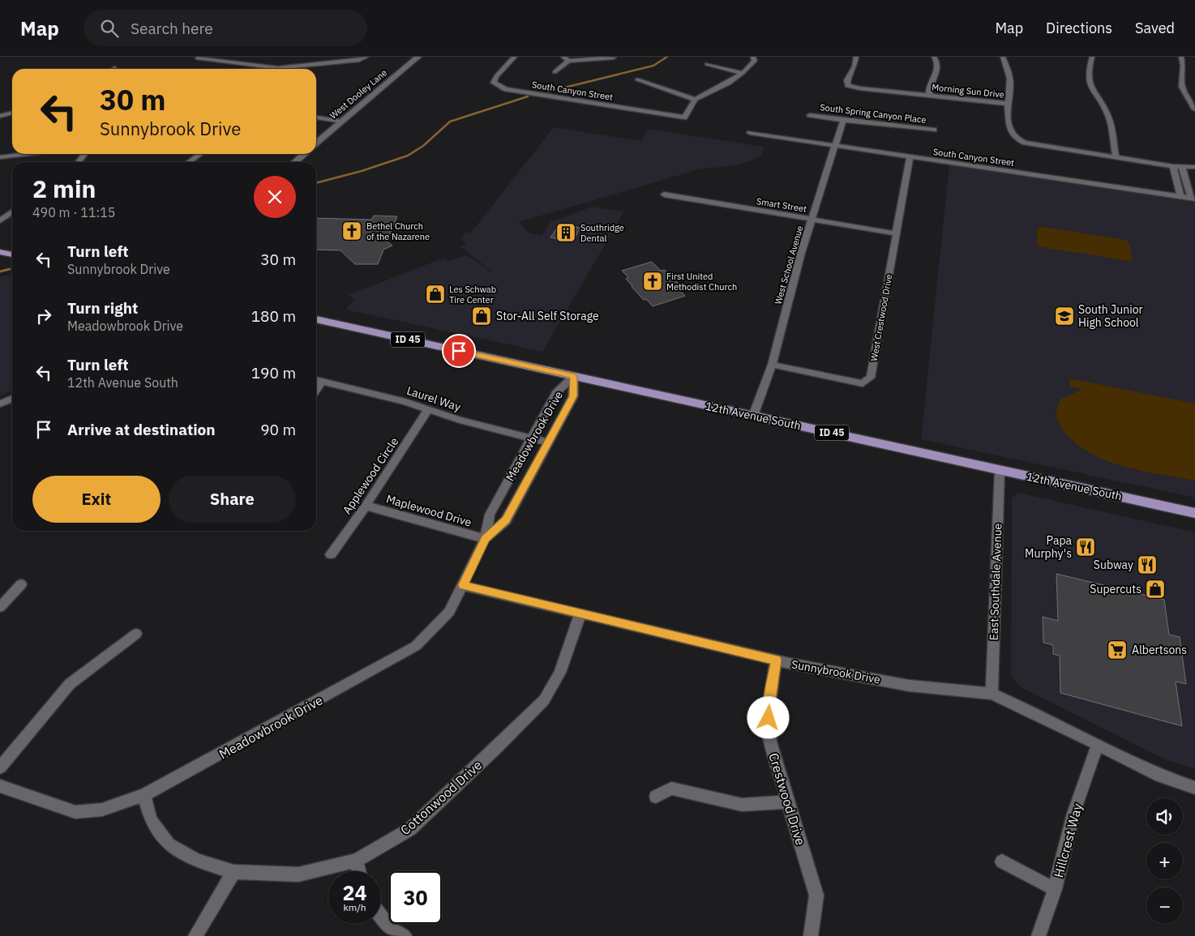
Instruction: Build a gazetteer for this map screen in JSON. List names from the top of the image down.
{
  "streets": {
    "main road": ["ID 45", "12th Avenue South"],
    "street": [
      "South Canyon Street",
      "Morning Sun Drive",
      "West Dooley Lane",
      "South Spring Canyon Place",
      "Smart Street",
      "West School Avenue",
      "West Crestwood Drive",
      "Laurel Way",
      "Meadowbrook Drive",
      "Applewood Circle",
      "Maplewood Drive",
      "East Southdale Avenue",
      "Sunnybrook Drive",
      "Cottonwood Drive",
      "Crestwood Drive",
      "Hillcrest Way"
    ]
  },
  "crossings": [
    ["South Canyon Street", "West School Avenue"],
    ["South Canyon Street", "West Crestwood Drive"],
    ["South Spring Canyon Place", "West School Avenue"],
    ["Smart Street", "West School Avenue"],
    ["Smart Street", "West Crestwood Drive"],
    ["West School Avenue", "West Crestwood Drive"],
    ["West School Avenue", "12th Avenue South"],
    ["Laurel Way", "Meadowbrook Drive"],
    ["Laurel Way", "Applewood Circle"],
    ["12th Avenue South", "Meadowbrook Drive"],
    ["12th Avenue South", "East Southdale Avenue"],
    ["Meadowbrook Drive", "Maplewood Drive"],
    ["Meadowbrook Drive", "Sunnybrook Drive"],
    ["Meadowbrook Drive", "Cottonwood Drive"],
    ["Applewood Circle", "Maplewood Drive"],
    ["East Southdale Avenue", "Sunnybrook Drive"],
    ["Sunnybrook Drive", "Cottonwood Drive"],
    ["Sunnybrook Drive", "Crestwood Drive"],
    ["Sunnybrook Drive", "Hillcrest Way"]
  ],
  "places": {
    "church": ["Bethel Church of the Nazarene", "First United Methodist Church"],
    "building": ["Southridge Dental"],
    "shop": ["Les Schwab Tire Center", "Stor-All Self Storage", "Supercuts"],
    "school or university": ["South Junior High School"],
    "restaurant": ["Papa Murphy's", "Subway"],
    "supermarket": ["Albertsons"]
  },
  "page": {
    "header": "Map",
    "search": "Search here",
    "nav": ["Map", "Directions", "Saved"],
    "turn": ["30 m", "Sunnybrook Drive"],
    "heading": ["2 min", "490 m · 11:15"],
    "list": [
      {
        "name": "Turn left",
        "note": "Sunnybrook Drive",
        "value": "30 m"
      },
      {
        "name": "Turn right",
        "note": "Meadowbrook Drive",
        "value": "180 m"
      },
      {
        "name": "Turn left",
        "note": "12th Avenue South",
        "value": "190 m"
      },
      {
        "name": "Arrive at destination",
        "value": "90 m"
      }
    ],
    "buttons": ["Exit", "Share"],
    "map_buttons": ["+", "−"],
    "speed": "24 km/h",
    "limit": "30"
  }
}
